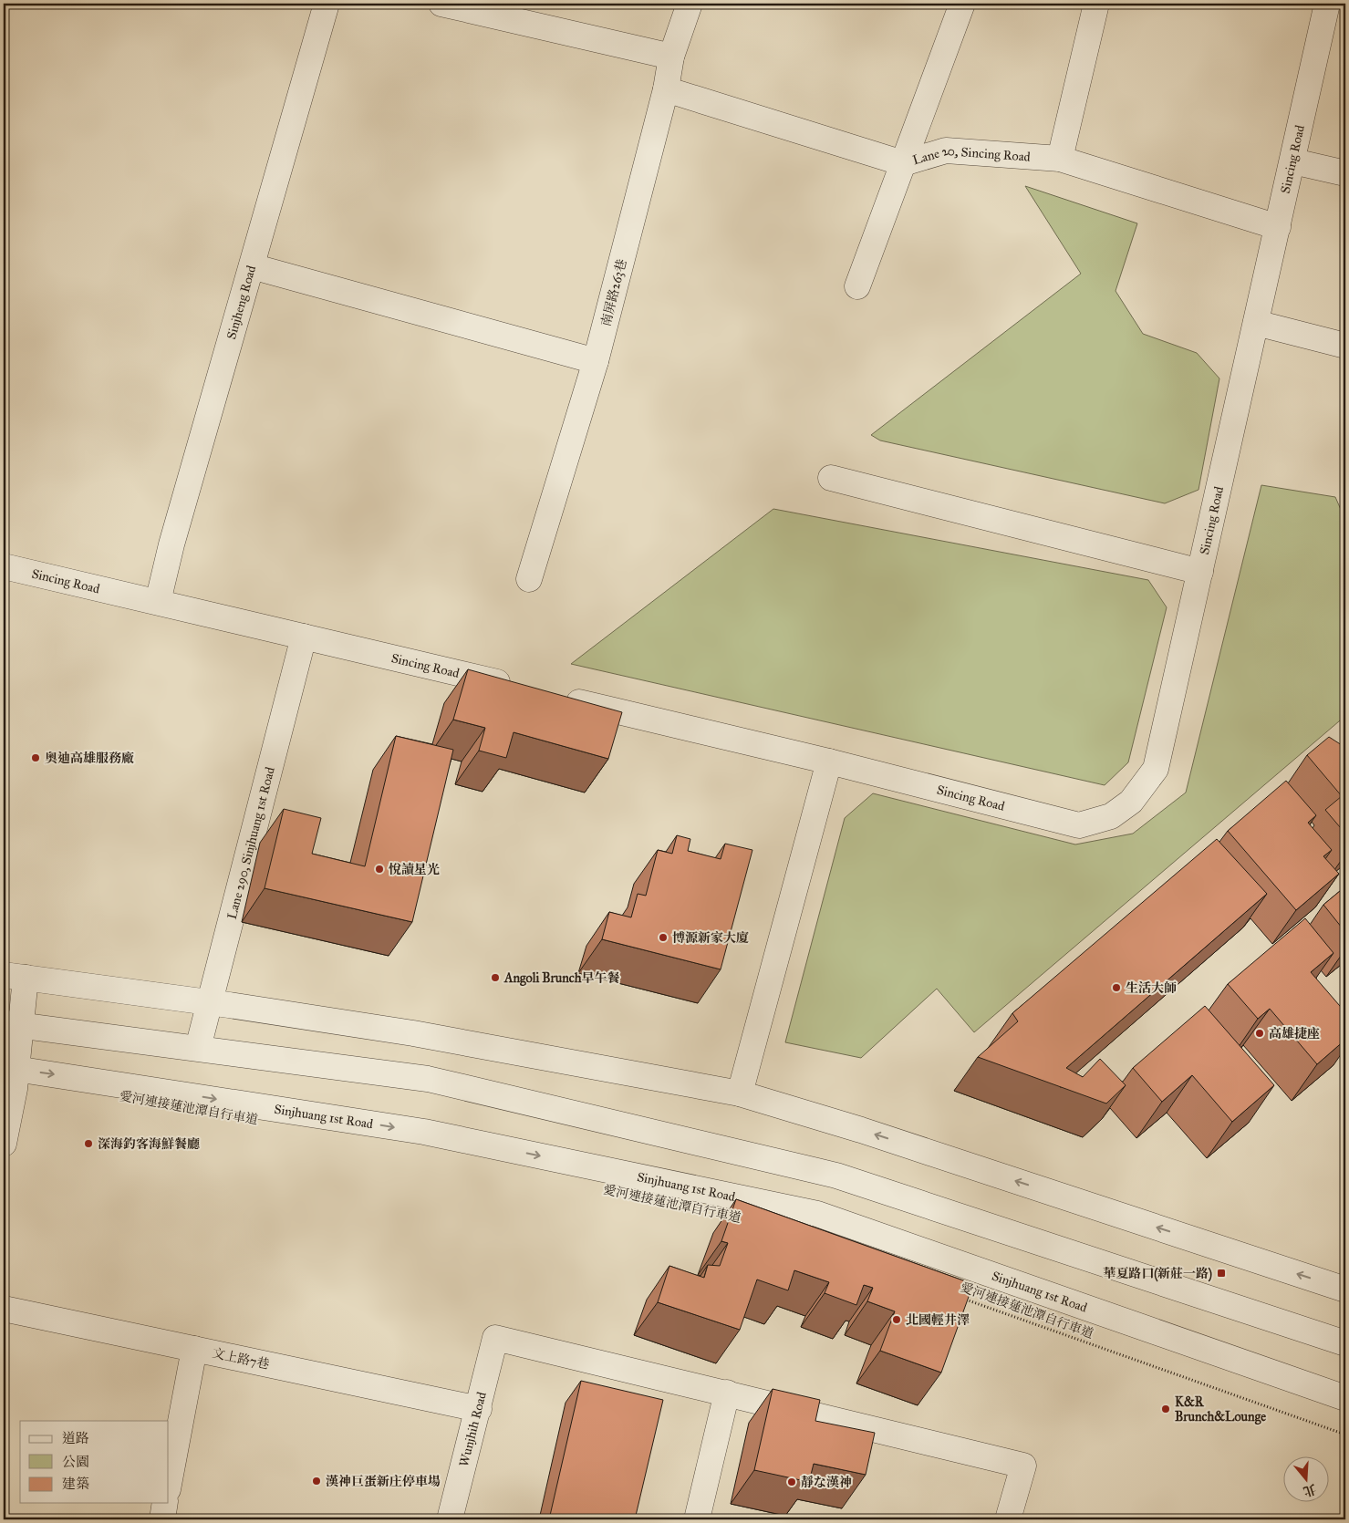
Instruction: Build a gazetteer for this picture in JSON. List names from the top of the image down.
{
  "streets": {
    "street": [
      "Lane 20, Sincing Road",
      "Sincing Road",
      "南屏路263巷",
      "Sinjheng Road",
      "Lane 290, Sinjhuang 1st Road",
      "Sinjhuang 1st Road",
      "文上路7巷",
      "Wunjhih Road"
    ],
    "path": ["愛河連接蓮池潭自行車道"]
  },
  "crossings": [
    ["Lane 20, Sincing Road", "Sincing Road"],
    ["Lane 20, Sincing Road", "南屏路263巷"],
    ["Sincing Road", "Sinjheng Road"],
    ["Sincing Road", "Lane 290, Sinjhuang 1st Road"],
    ["文上路7巷", "Wunjhih Road"]
  ],
  "places": {
    "other": [
      "奧迪高雄服務廠",
      "悅讀星光",
      "博源新家大廈",
      "Angoli Brunch早午餐",
      "生活大師",
      "高雄捷座",
      "深海釣客海鮮餐廳",
      "北國輕井澤",
      "K&R Brunch&Lounge",
      "漢神巨蛋新庄停車場",
      "靜な漢神"
    ],
    "transit": ["華夏路口(新莊一路)"]
  },
  "legend": ["道路", "公園", "建築"],
  "north": "bottom"
}
